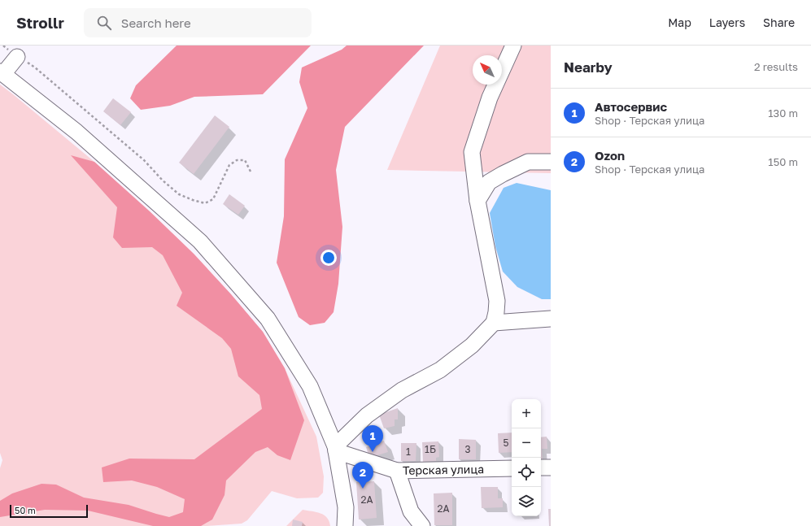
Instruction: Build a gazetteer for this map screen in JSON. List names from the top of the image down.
{
  "streets": {
    "street": ["Терская улица"]
  },
  "house_numbers": [
    "5",
    "1Б",
    "3",
    "1",
    "2А",
    "2А"
  ],
  "scale_bar": "50 m",
  "north": "top left",
  "page": {
    "header": "Strollr",
    "search": "Search here",
    "nav": ["Map", "Layers", "Share"],
    "heading": ["Nearby", "2 results"],
    "list": [
      {
        "mark": "1",
        "name": "Автосервис",
        "note": "Shop · Терская улица",
        "value": "130 m"
      },
      {
        "mark": "2",
        "name": "Ozon",
        "note": "Shop · Терская улица",
        "value": "150 m"
      }
    ],
    "map_buttons": ["+", "−"],
    "pins": ["1", "2"],
    "scale": "50 m"
  }
}
